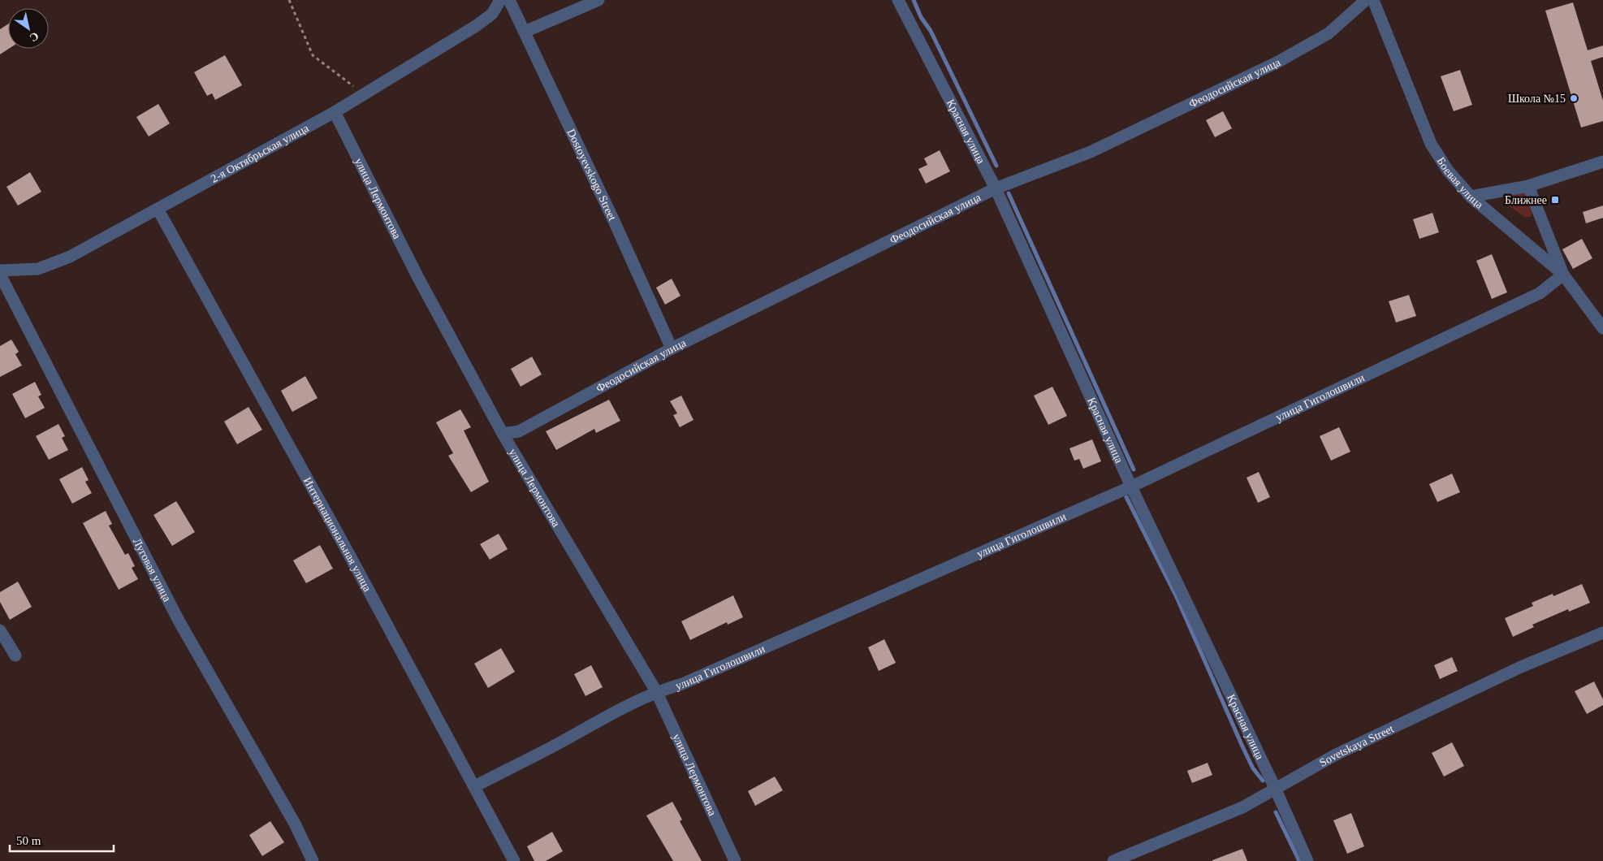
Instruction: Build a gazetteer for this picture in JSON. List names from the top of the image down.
{
  "streets": {
    "street": [
      "Феодосийская улица",
      "Красная улица",
      "2-я Октябрьская улица",
      "Dostoyevskogo Street",
      "Боевая улица",
      "улица Лермонтова",
      "улица Гиголошвили",
      "Интернациональная улица",
      "Луговая улица",
      "Sovetskaya Street"
    ]
  },
  "crossings": [
    ["Феодосийская улица", "Красная улица"],
    ["Феодосийская улица", "Dostoyevskogo Street"],
    ["Феодосийская улица", "улица Лермонтова"],
    ["Красная улица", "улица Гиголошвили"],
    ["Красная улица", "Sovetskaya Street"],
    ["2-я Октябрьская улица", "улица Лермонтова"],
    ["2-я Октябрьская улица", "Интернациональная улица"],
    ["Боевая улица", "улица Гиголошвили"],
    ["улица Лермонтова", "улица Гиголошвили"],
    ["улица Гиголошвили", "Интернациональная улица"]
  ],
  "places": {
    "other": ["Школа №15"],
    "transit": ["Ближнее"]
  },
  "scale_bar": "50 m",
  "north": "bottom right"
}
